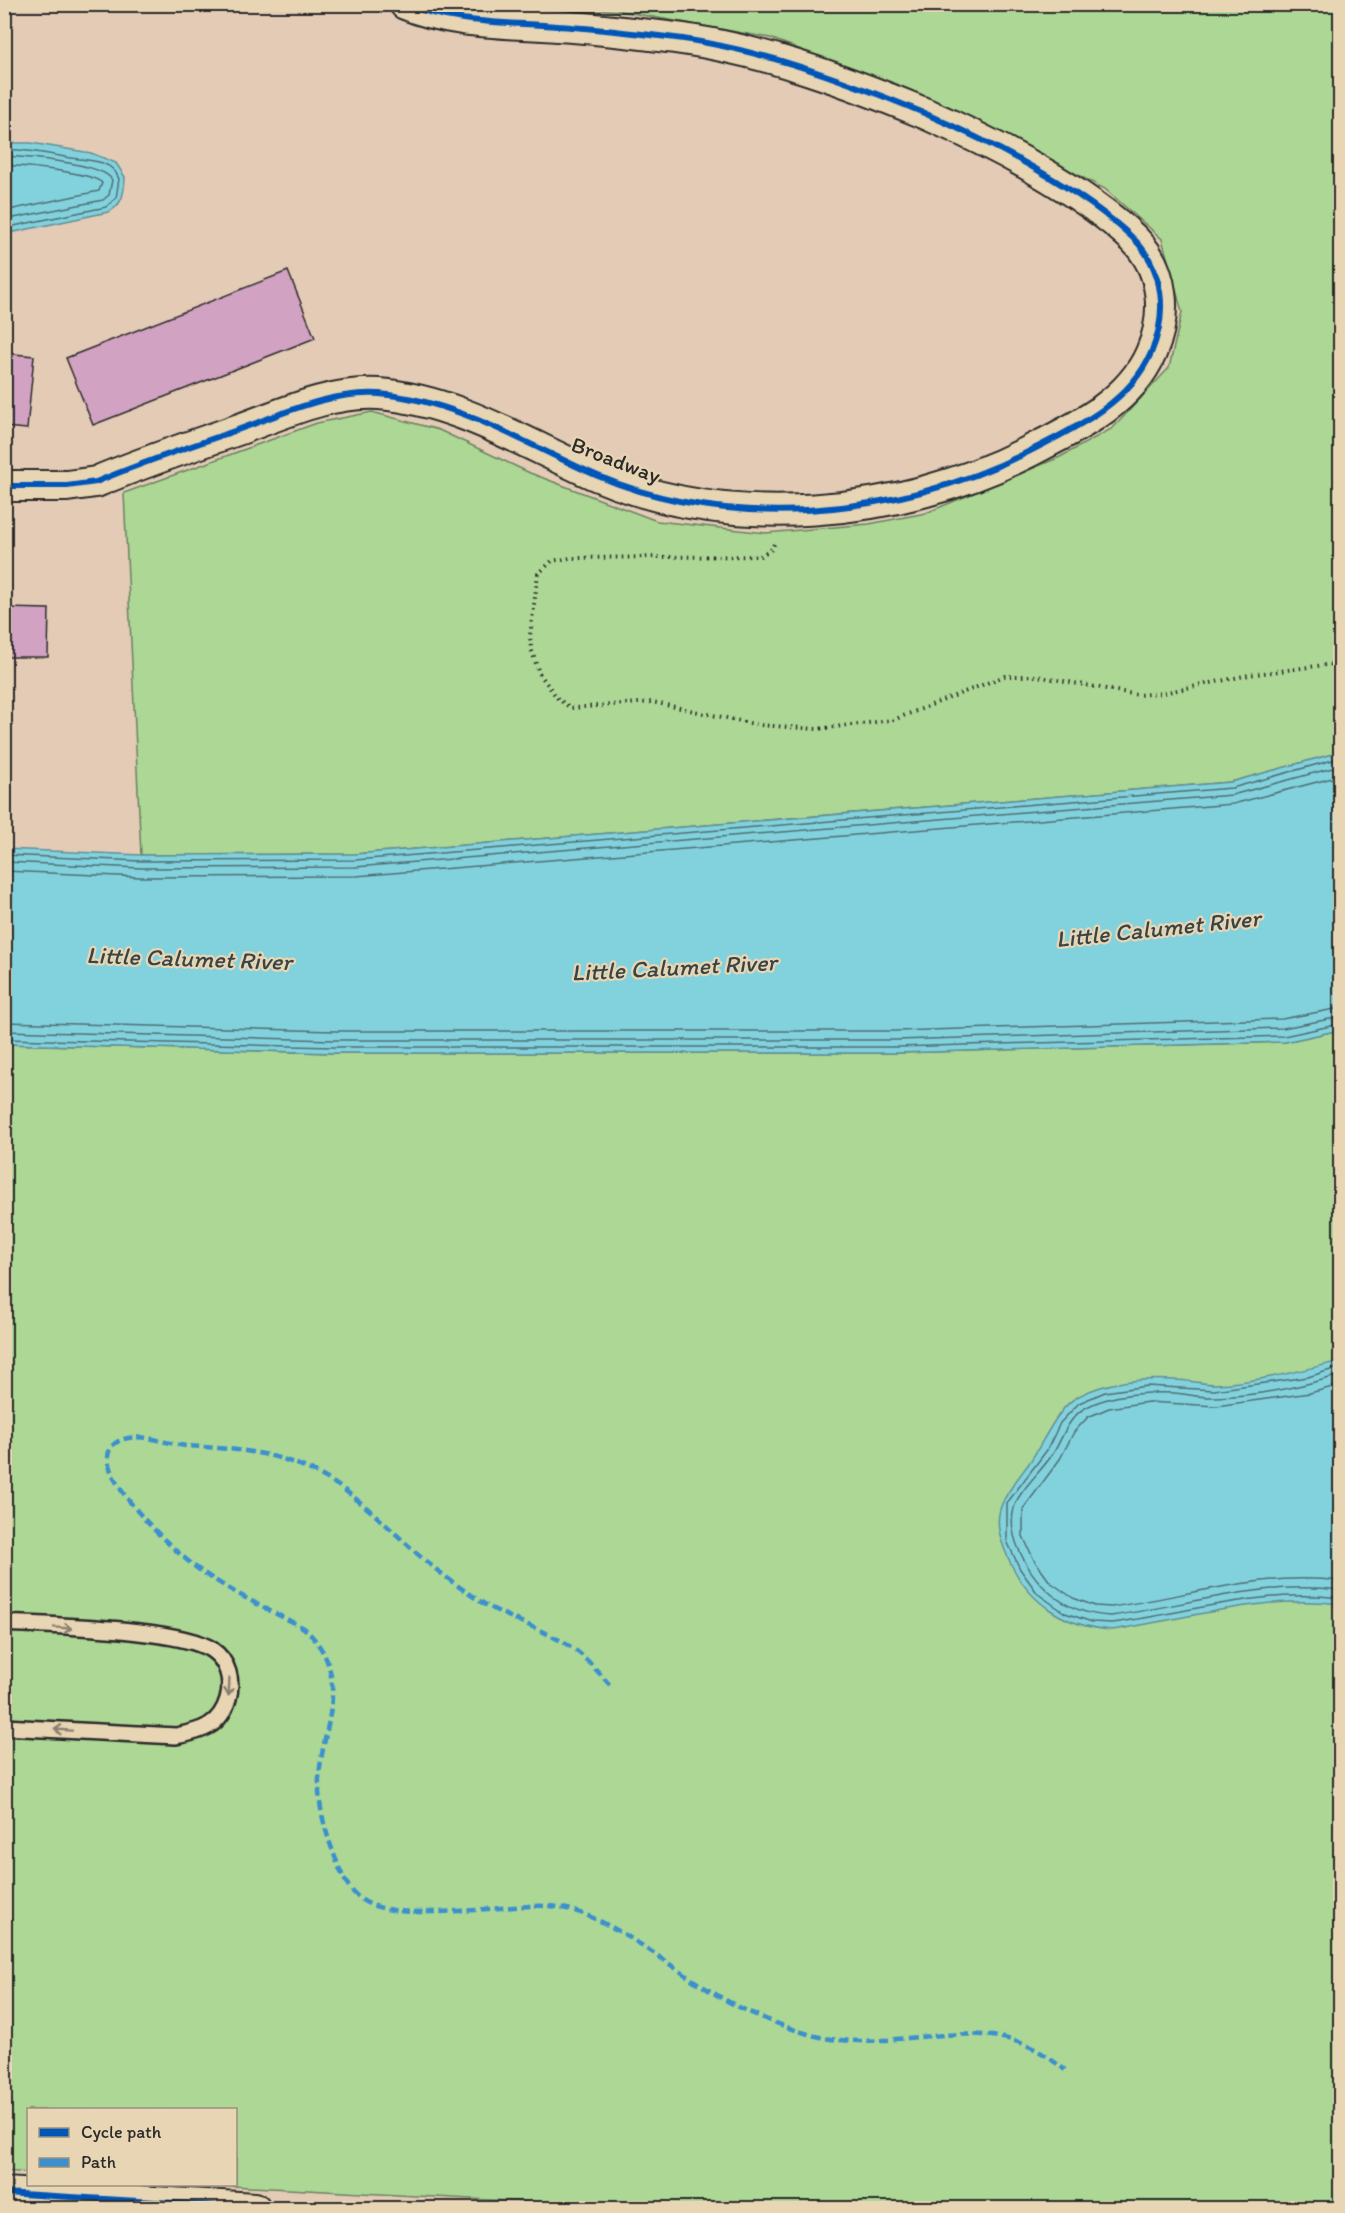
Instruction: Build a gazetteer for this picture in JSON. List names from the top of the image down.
{
  "streets": {
    "street": ["Broadway"]
  },
  "water": ["Little Calumet River"],
  "legend": ["Cycle path", "Path"]
}
